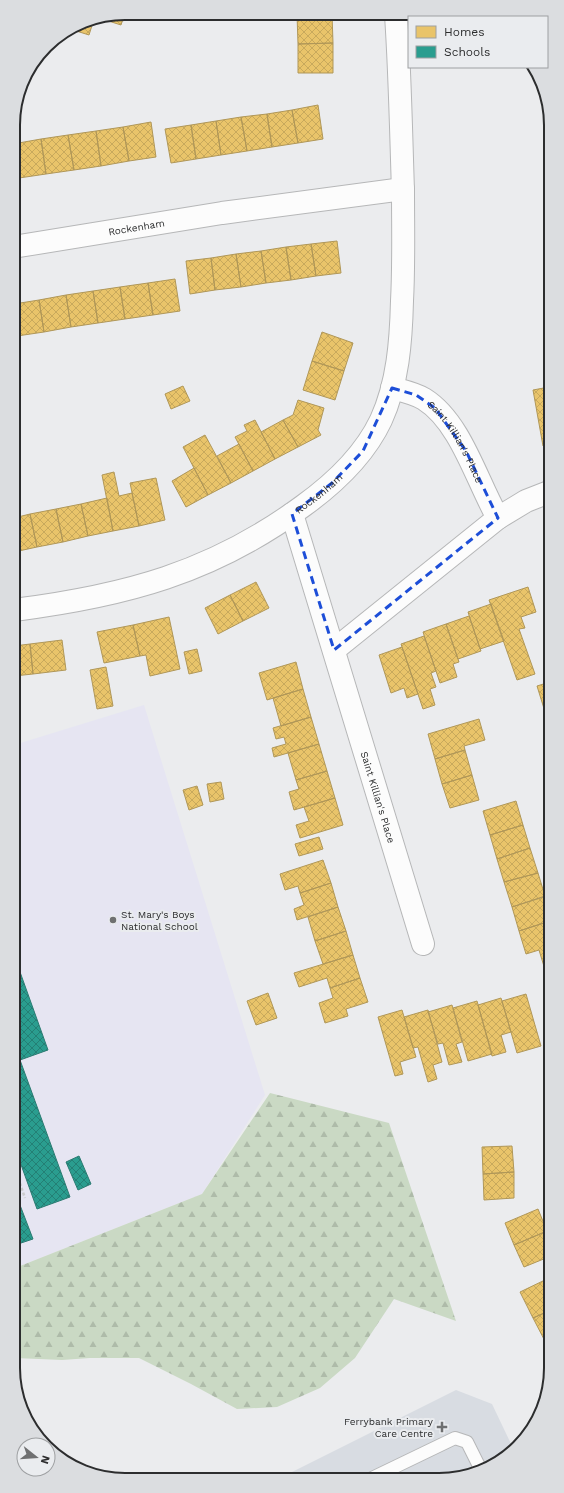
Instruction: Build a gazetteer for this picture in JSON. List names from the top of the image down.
{
  "streets": {
    "street": ["Rockenham", "Saint Killian's Place"]
  },
  "crossings": [
    ["Rockenham", "Saint Killian's Place"]
  ],
  "places": {
    "other": ["St. Mary's Boys National School"],
    "health": ["Ferrybank Primary Care Centre"]
  },
  "legend": ["Homes", "Schools"],
  "north": "right"
}
